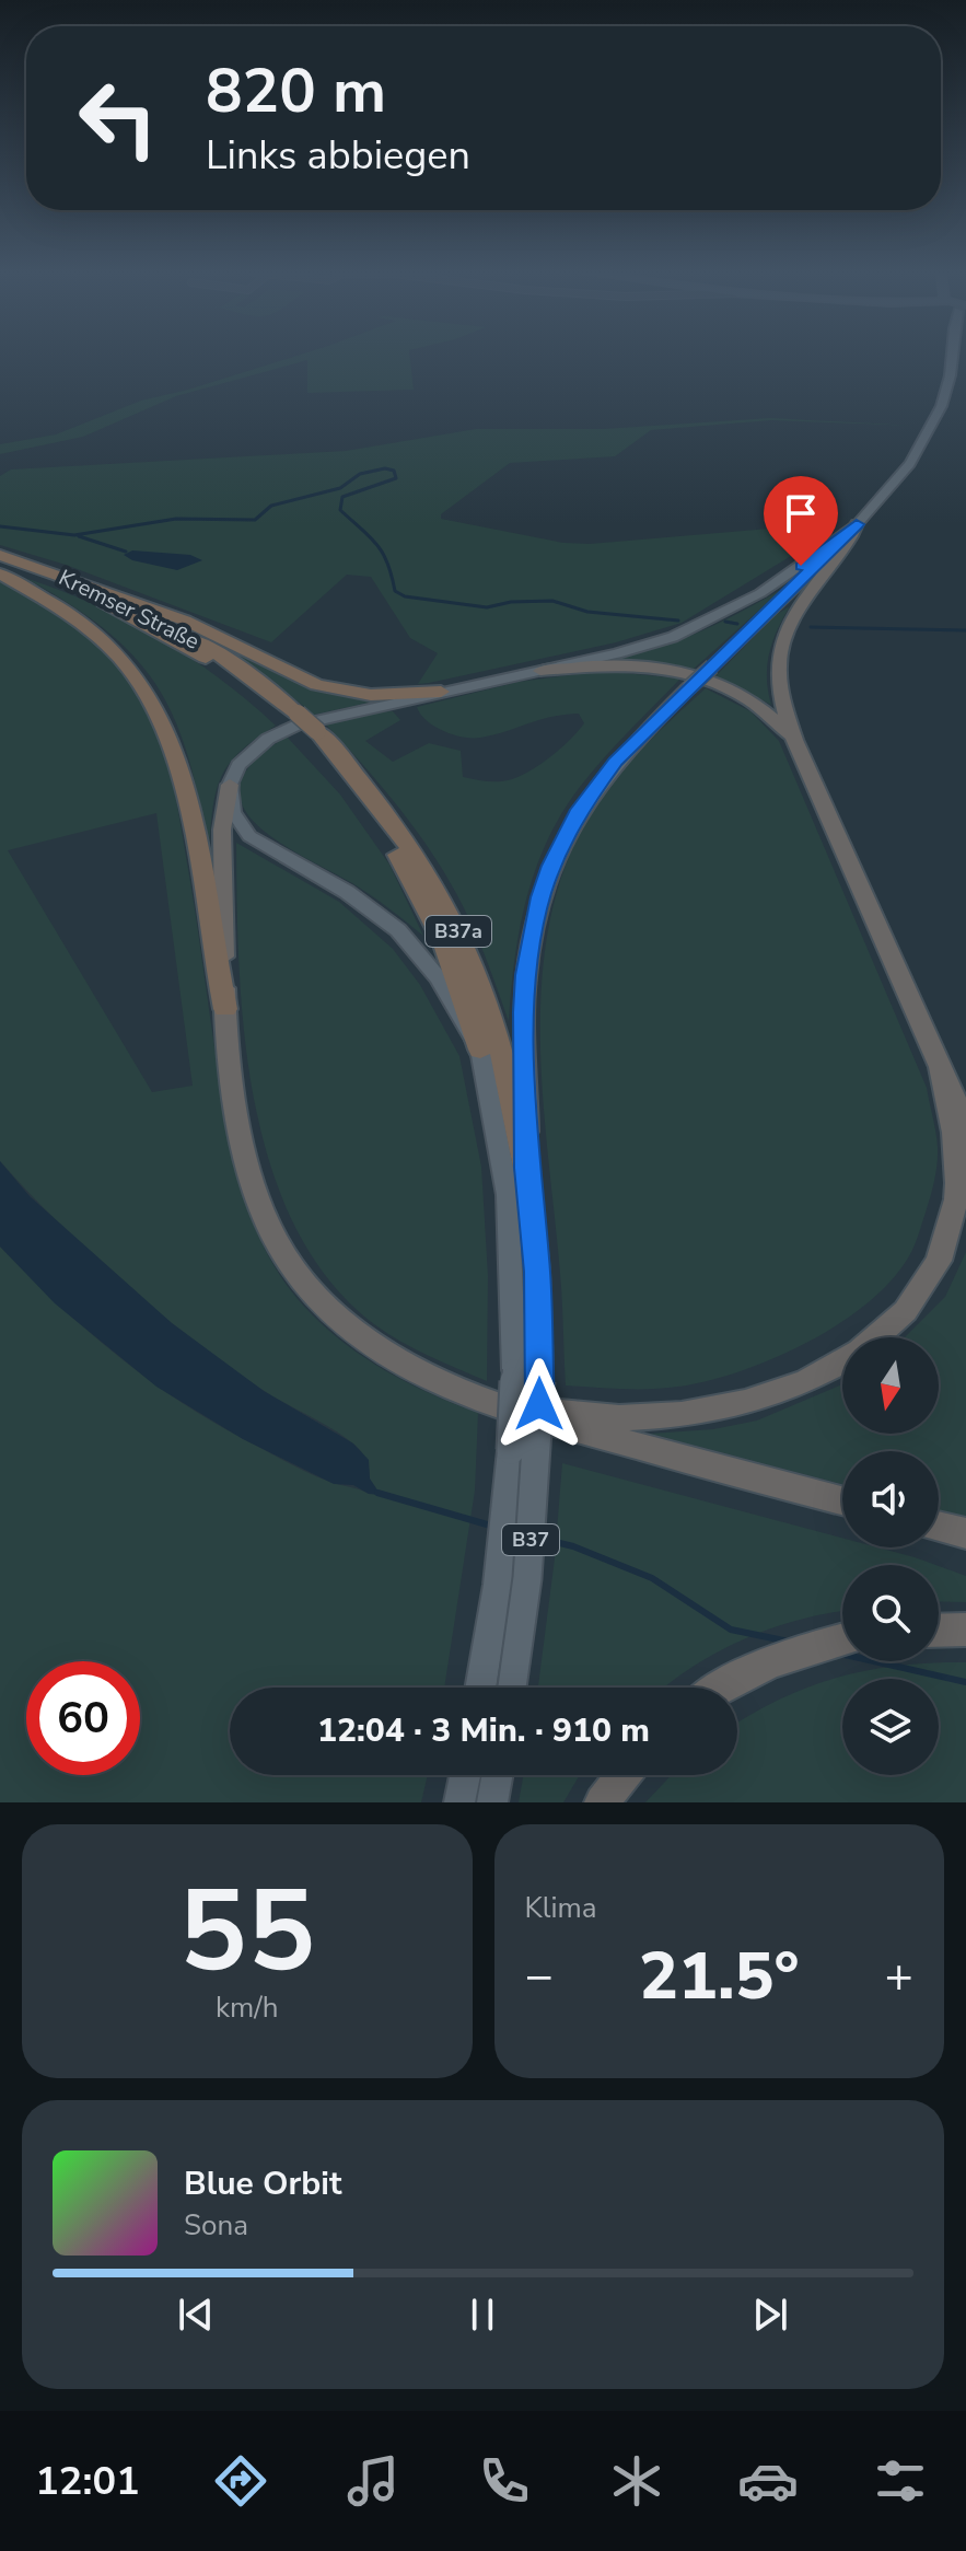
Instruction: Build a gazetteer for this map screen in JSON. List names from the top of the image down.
{
  "streets": {
    "highway": ["Kremser Straße", "B37a"],
    "main road": ["B37"]
  },
  "crossings": [
    ["Kremser Straße", "B37"]
  ],
  "north": "bottom",
  "page": {
    "turn": ["820 m", "Links abbiegen"],
    "limit": "60",
    "trip": "12:04 · 3 Min. · 910 m",
    "tile": [
      ["55", "km/h"],
      "Klima"
    ],
    "heat": ["−", "21.5°", "+"],
    "song": ["Blue Orbit", "Sona"],
    "tabs": "12:01"
  }
}
